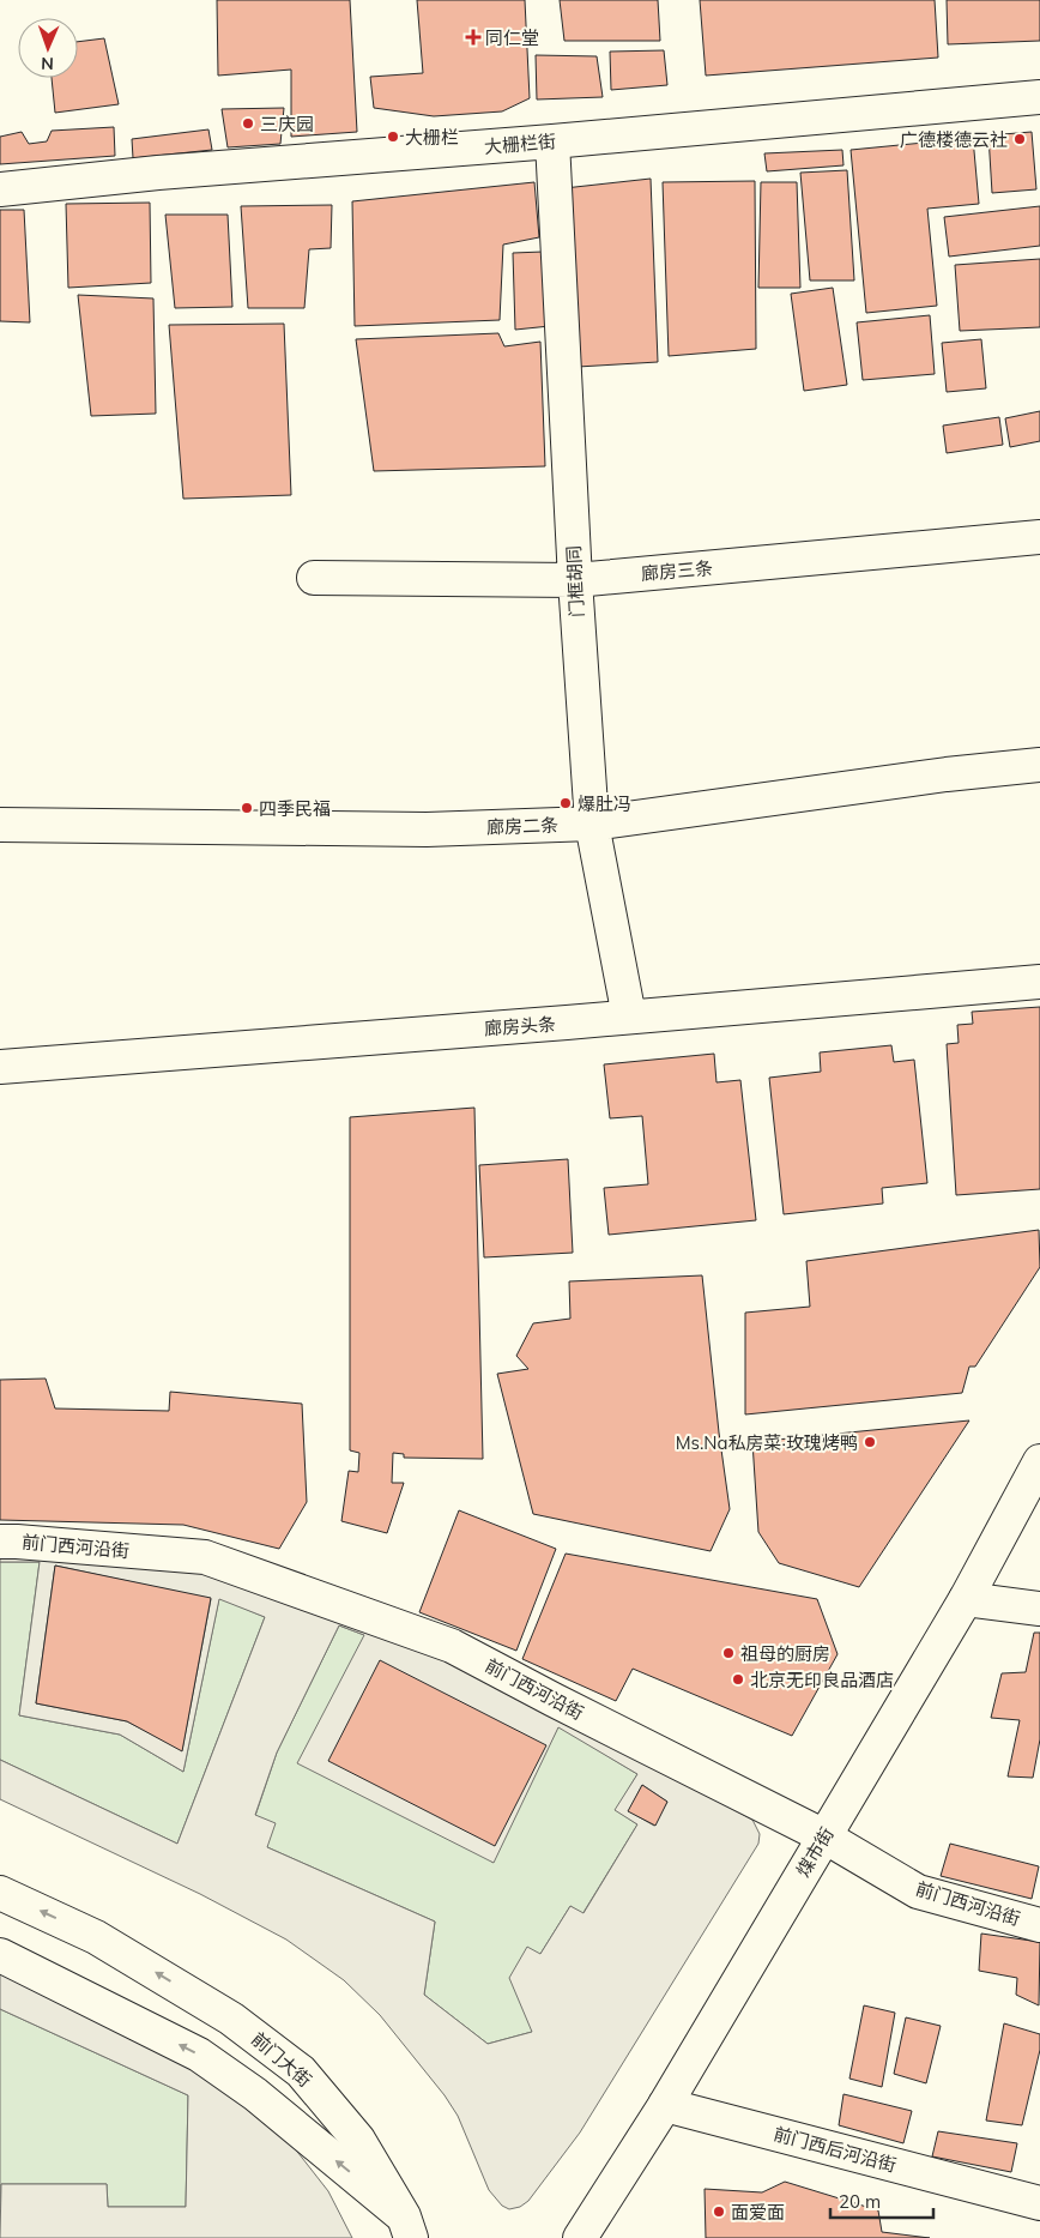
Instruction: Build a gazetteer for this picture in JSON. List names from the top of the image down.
{
  "streets": {
    "street": [
      "大栅栏街",
      "廊房三条",
      "门框胡同",
      "廊房二条",
      "廊房头条",
      "前门西河沿街",
      "煤市街",
      "前门大街",
      "前门西后河沿街"
    ]
  },
  "crossings": [
    ["大栅栏街", "门框胡同"],
    ["廊房三条", "门框胡同"],
    ["门框胡同", "廊房二条"],
    ["门框胡同", "廊房头条"],
    ["前门西河沿街", "煤市街"],
    ["煤市街", "前门西后河沿街"]
  ],
  "places": {
    "health": ["同仁堂"],
    "other": [
      "三庆园",
      "大栅栏",
      "广德楼德云社",
      "爆肚冯",
      "四季民福",
      "Ms.Na私房菜·玫瑰烤鸭",
      "祖母的厨房",
      "北京无印良品酒店",
      "面爱面"
    ]
  },
  "scale_bar": "20 m",
  "north": "bottom"
}
